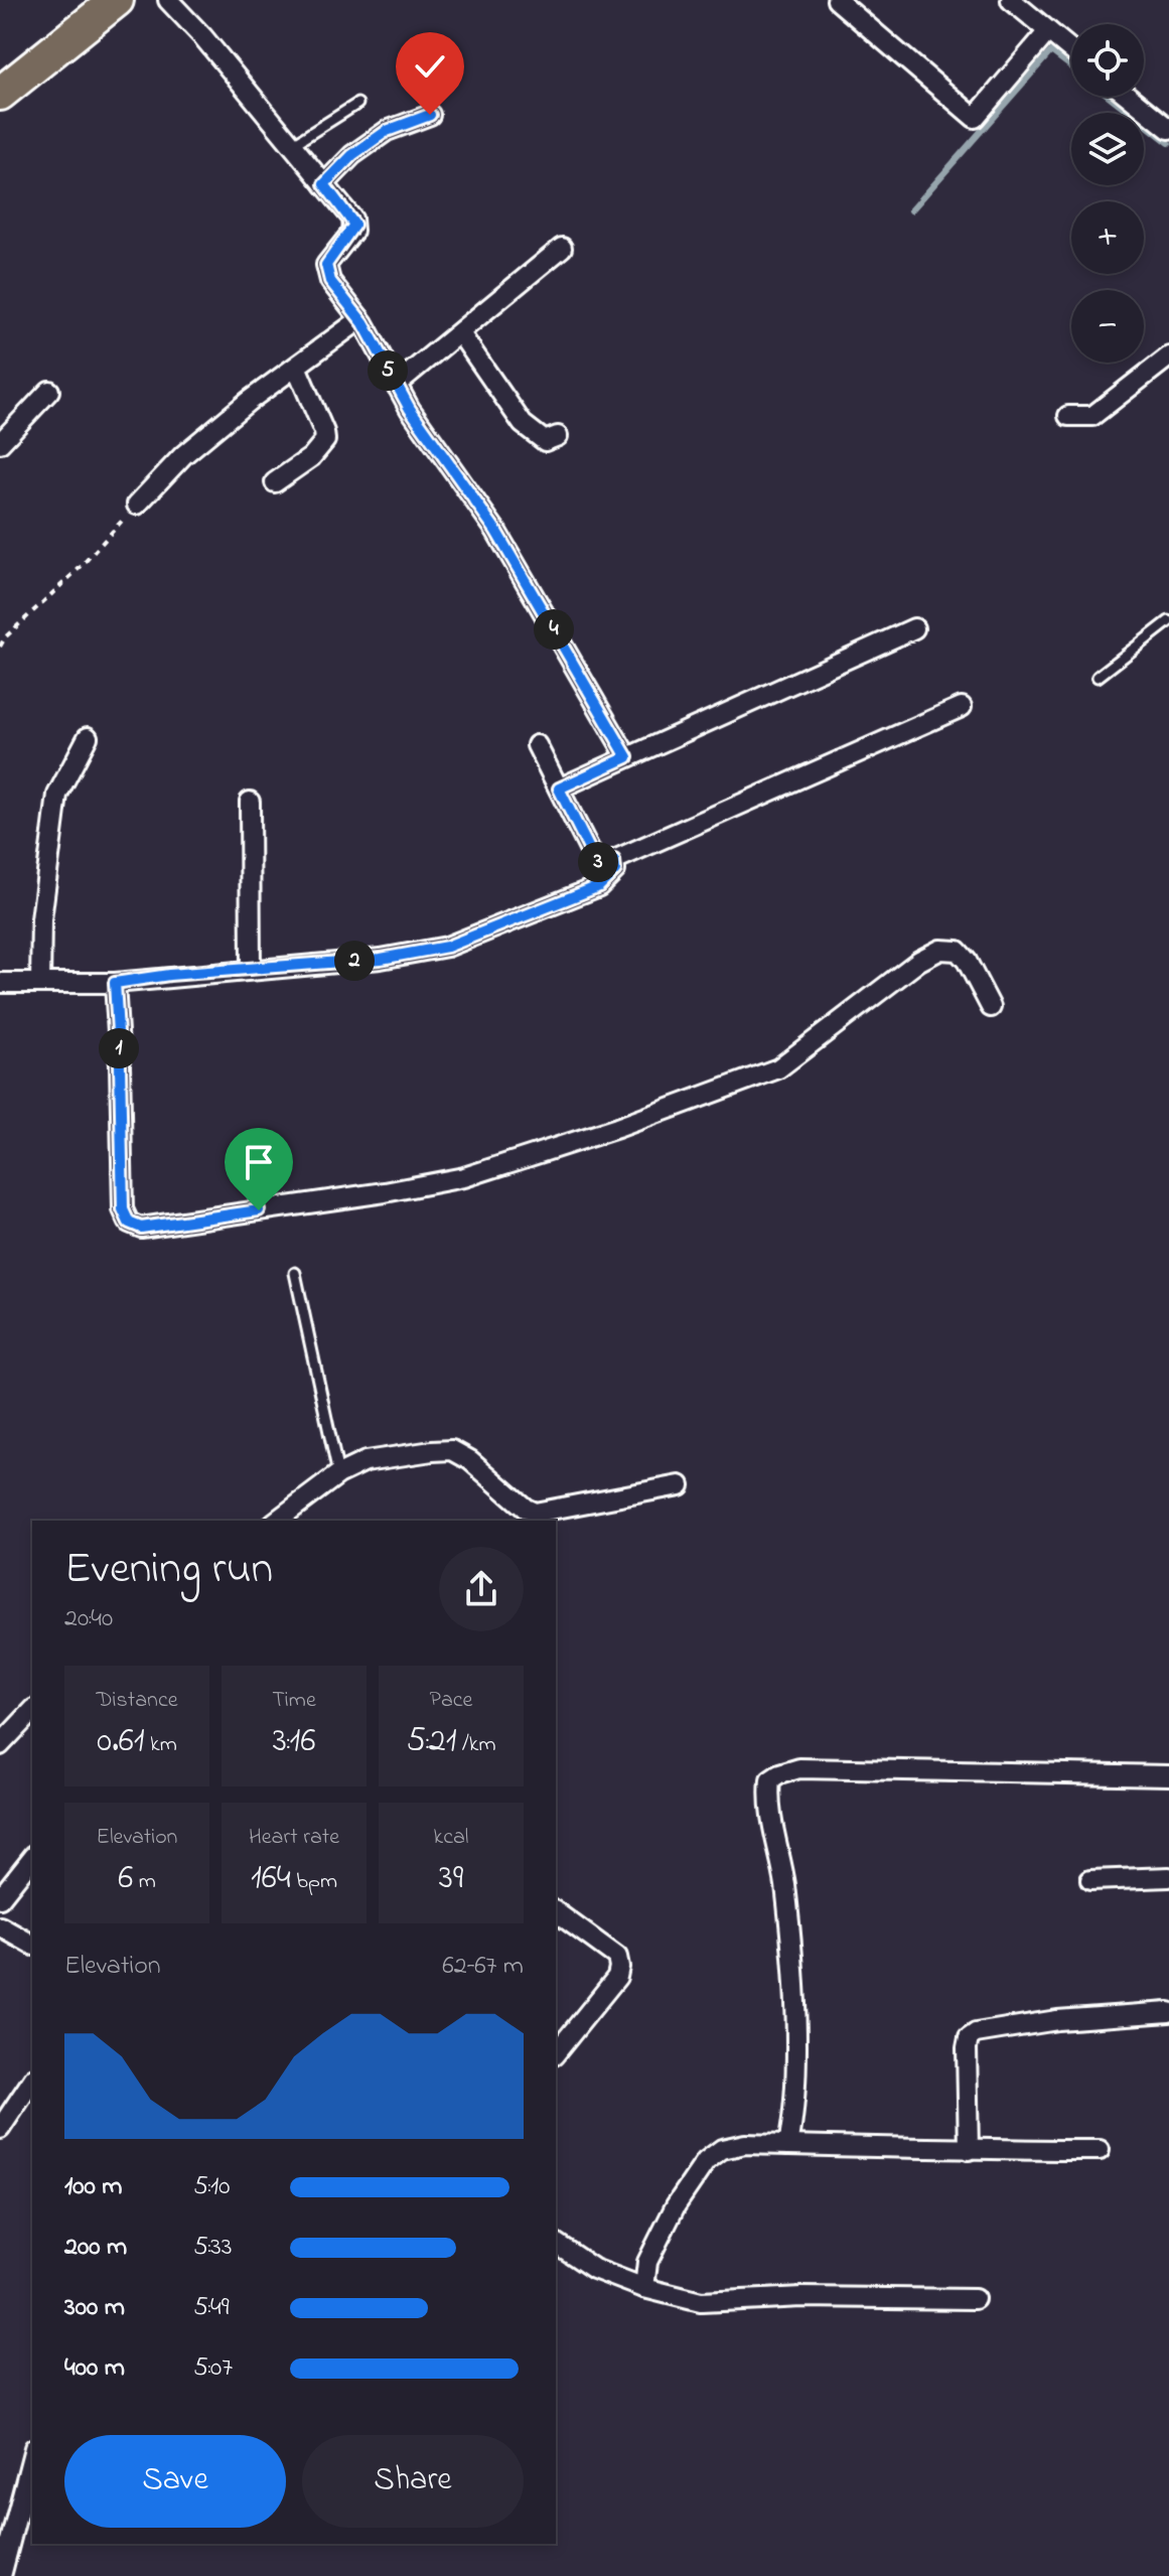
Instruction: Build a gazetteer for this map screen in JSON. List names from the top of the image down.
{
  "page": {
    "map_buttons": ["+", "−"],
    "pins": [
      "5",
      "4",
      "3",
      "2",
      "1"
    ],
    "heading": ["Evening run", "20:40"],
    "stats": [
      ["Distance", "0.61 km"],
      ["Time", "3:16"],
      ["Pace", "5:21 /km"],
      ["Elevation", "6 m"],
      ["Heart rate", "164 bpm"],
      ["kcal", "39"]
    ],
    "chart": ["Elevation", "62–67 m"],
    "list": [
      {
        "name": "100 m",
        "note": "5:10"
      },
      {
        "name": "200 m",
        "note": "5:33"
      },
      {
        "name": "300 m",
        "note": "5:49"
      },
      {
        "name": "400 m",
        "note": "5:07"
      }
    ],
    "buttons": ["Save", "Share"]
  }
}
